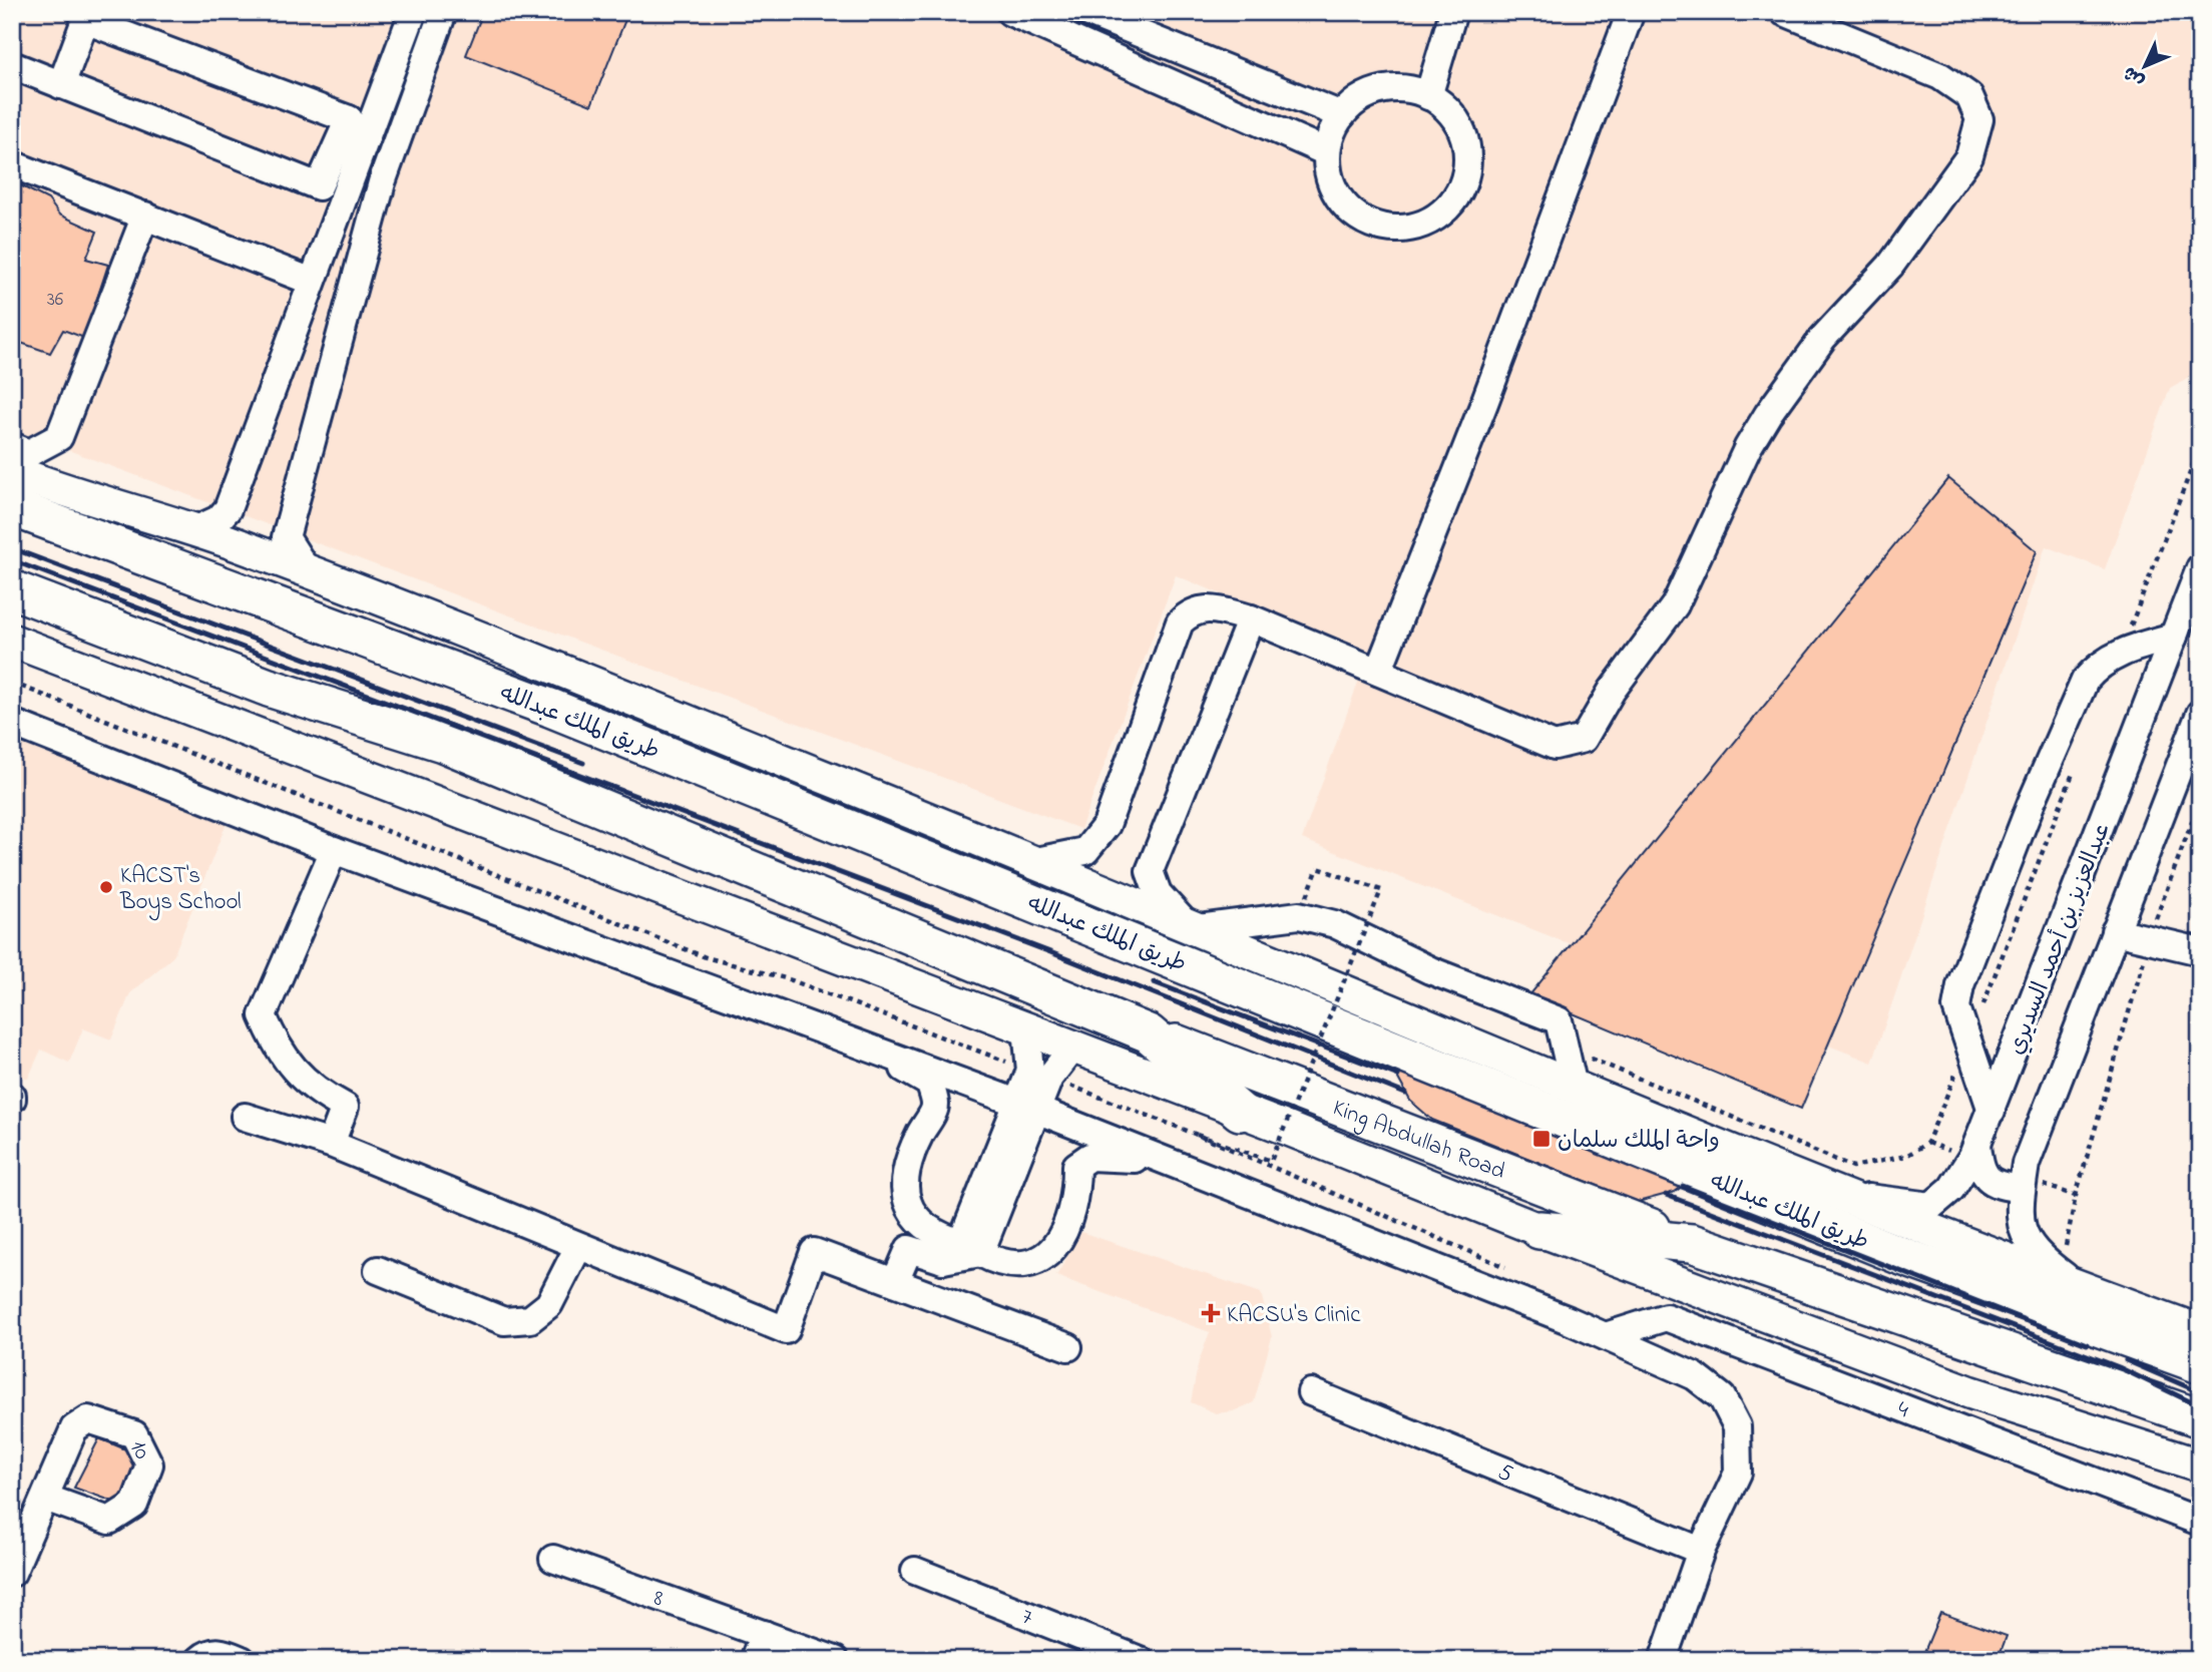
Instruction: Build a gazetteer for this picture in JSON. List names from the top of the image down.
{
  "streets": {
    "highway": ["طريق الملك عبدالله", "King Abdullah Road"],
    "street": [
      "عبدالعزيز بن أحمد السديري",
      "4",
      "5",
      "8",
      "7"
    ]
  },
  "places": {
    "other": ["KACST's Boys School"],
    "transit": ["واحة الملك سلمان"],
    "health": ["KACSU's Clinic"]
  },
  "house_numbers": ["36"],
  "north": "bottom left"
}
